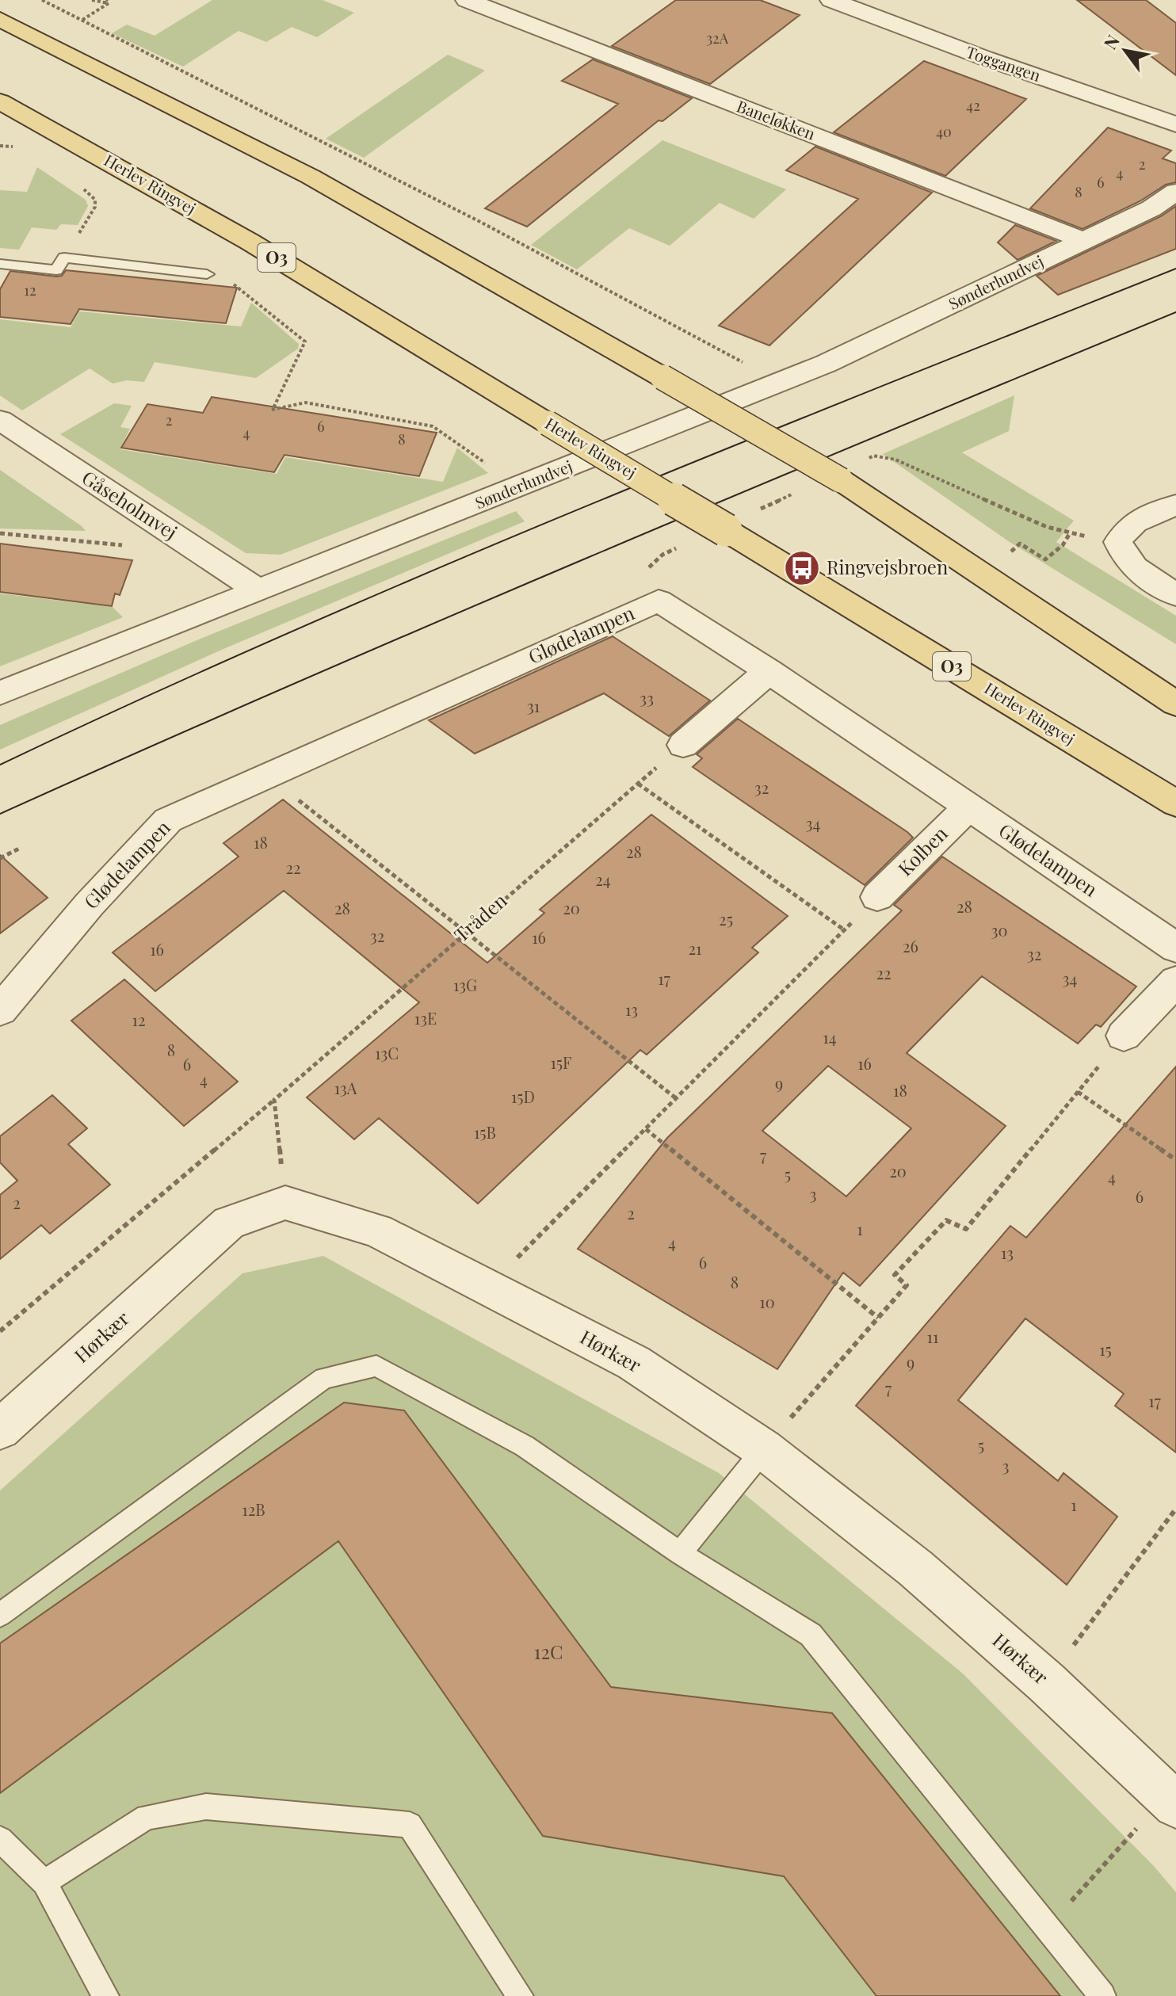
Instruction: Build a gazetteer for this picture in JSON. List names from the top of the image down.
{
  "streets": {
    "main road": ["Herlev Ringvej", "O3"],
    "street": [
      "Toggangen",
      "Baneløkken",
      "Sønderlundvej",
      "Gåseholmvej",
      "Glødelampen",
      "Kolben",
      "Hørkær"
    ],
    "path": ["Tråden"]
  },
  "crossings": [
    ["Baneløkken", "Sønderlundvej"],
    ["Sønderlundvej", "Gåseholmvej"],
    ["Glødelampen", "Kolben"]
  ],
  "places": {
    "bus stop": ["Ringvejsbroen"]
  },
  "house_numbers": [
    "32A",
    "42",
    "40",
    "2",
    "4",
    "6",
    "8",
    "12",
    "2",
    "6",
    "4",
    "8",
    "33",
    "31",
    "32",
    "34",
    "18",
    "28",
    "22",
    "24",
    "28",
    "28",
    "20",
    "25",
    "30",
    "32",
    "16",
    "26",
    "21",
    "16",
    "32",
    "22",
    "17",
    "34",
    "13G",
    "13",
    "13E",
    "12",
    "14",
    "8",
    "13C",
    "15F",
    "16",
    "6",
    "4",
    "9",
    "13A",
    "18",
    "15D",
    "15B",
    "7",
    "20",
    "5",
    "4",
    "3",
    "6",
    "2",
    "2",
    "1",
    "4",
    "13",
    "6",
    "8",
    "10",
    "11",
    "15",
    "9",
    "7",
    "17",
    "5",
    "3",
    "1",
    "12B",
    "12C"
  ],
  "north": "top left"
}
